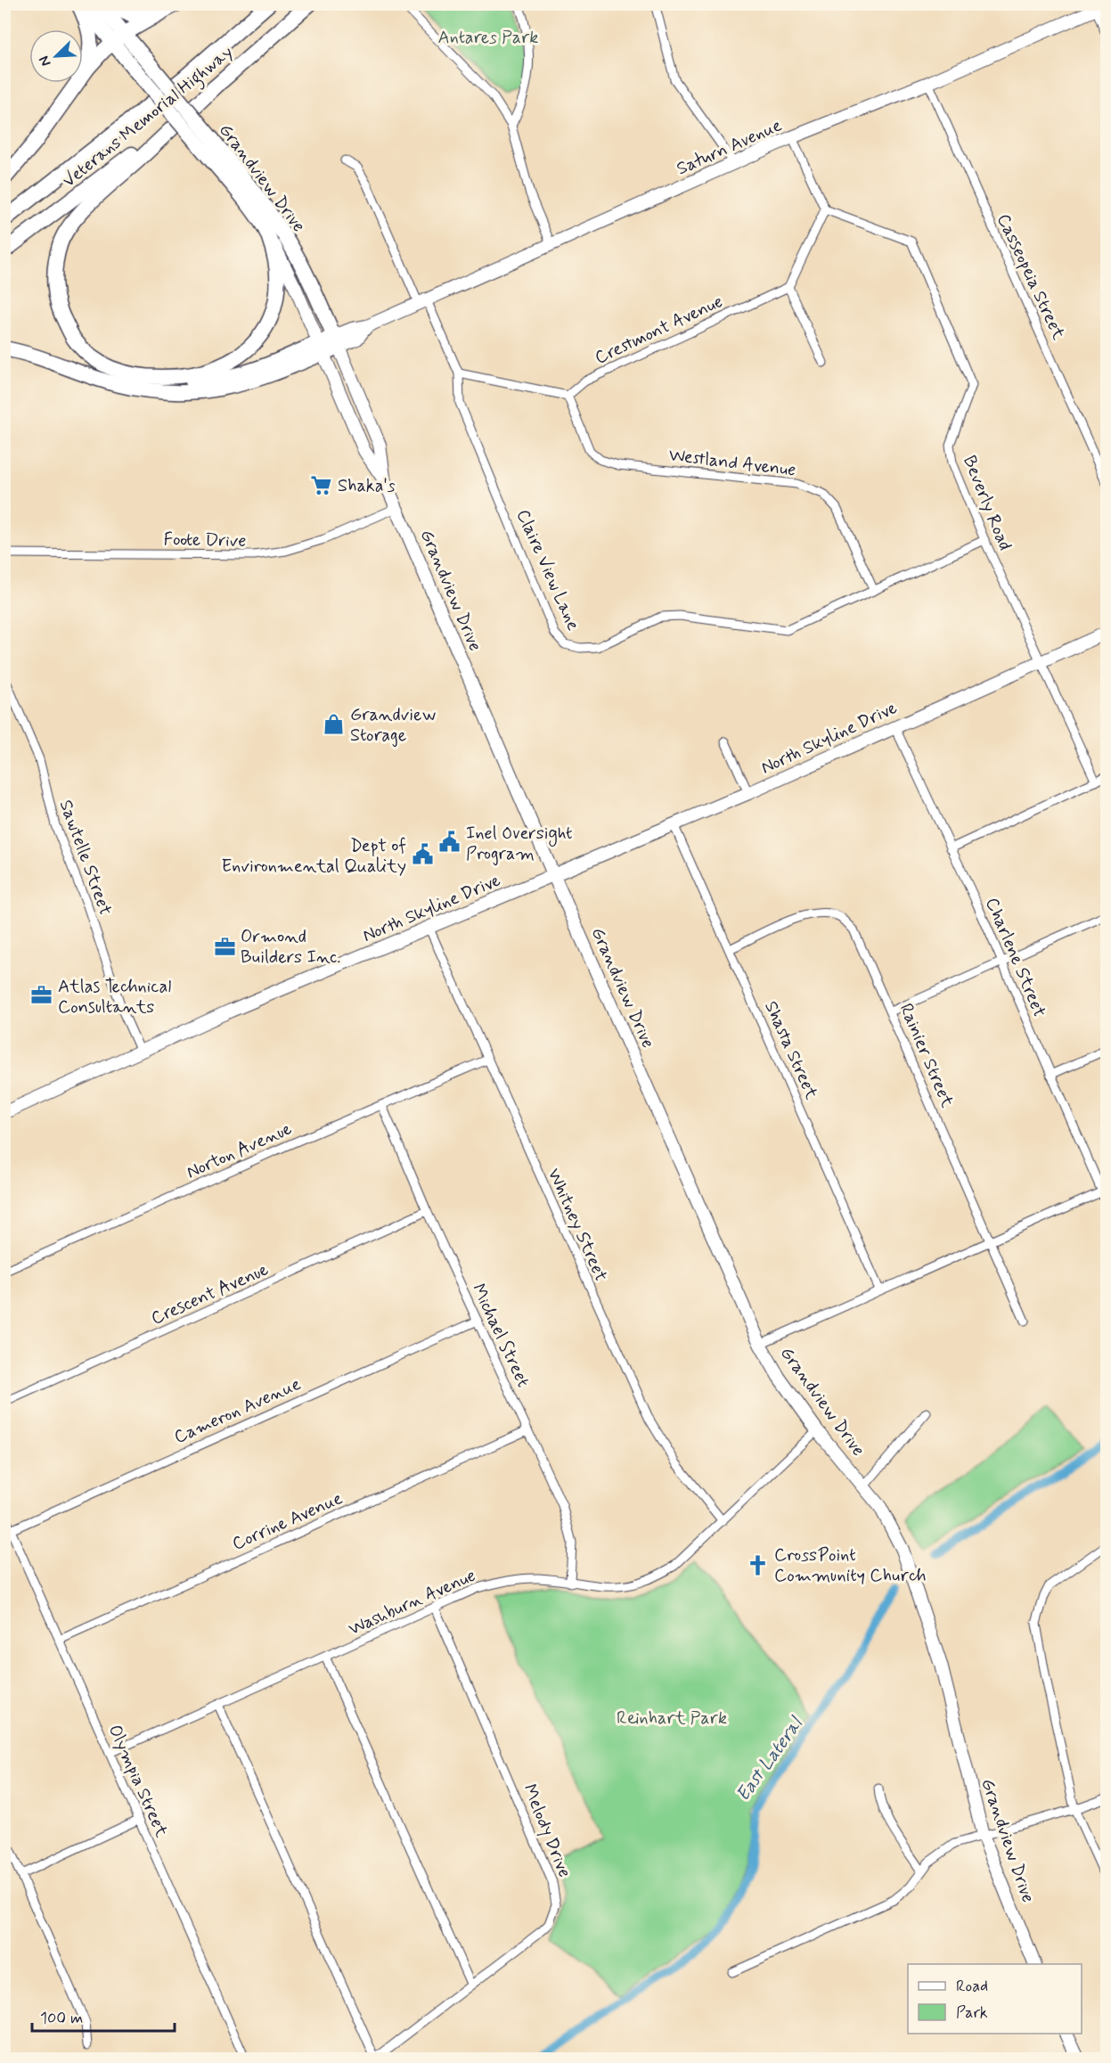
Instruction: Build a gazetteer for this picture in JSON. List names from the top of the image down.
{
  "streets": {
    "highway": ["Veterans Memorial Highway", "Grandview Drive"],
    "street": [
      "Saturn Avenue",
      "Casseopeia Street",
      "Crestmont Avenue",
      "Westland Avenue",
      "Beverly Road",
      "Foote Drive",
      "Claire View Lane",
      "North Skyline Drive",
      "Sawtelle Street",
      "Charlene Street",
      "Shasta Street",
      "Rainier Street",
      "Norton Avenue",
      "Whitney Street",
      "Crescent Avenue",
      "Michael Street",
      "Cameron Avenue",
      "Corrine Avenue",
      "Washburn Avenue",
      "Olympia Street",
      "Melody Drive"
    ]
  },
  "crossings": [
    ["Saturn Avenue", "Grandview Drive"],
    ["Saturn Avenue", "Casseopeia Street"],
    ["Saturn Avenue", "Claire View Lane"],
    ["Grandview Drive", "Foote Drive"],
    ["Grandview Drive", "North Skyline Drive"],
    ["Grandview Drive", "Washburn Avenue"],
    ["Crestmont Avenue", "Westland Avenue"],
    ["Westland Avenue", "Claire View Lane"],
    ["Beverly Road", "Claire View Lane"],
    ["Beverly Road", "North Skyline Drive"],
    ["North Skyline Drive", "Sawtelle Street"],
    ["North Skyline Drive", "Charlene Street"],
    ["North Skyline Drive", "Shasta Street"],
    ["North Skyline Drive", "Whitney Street"],
    ["Shasta Street", "Rainier Street"],
    ["Norton Avenue", "Whitney Street"],
    ["Norton Avenue", "Michael Street"],
    ["Whitney Street", "Washburn Avenue"],
    ["Crescent Avenue", "Michael Street"],
    ["Michael Street", "Cameron Avenue"],
    ["Michael Street", "Corrine Avenue"],
    ["Michael Street", "Washburn Avenue"],
    ["Cameron Avenue", "Olympia Street"],
    ["Corrine Avenue", "Olympia Street"],
    ["Washburn Avenue", "Olympia Street"],
    ["Washburn Avenue", "Melody Drive"]
  ],
  "water": ["East Lateral"],
  "parks": ["Antares Park", "Reinhart Park"],
  "places": {
    "supermarket": ["Shaka's"],
    "shop": ["Grandview Storage"],
    "public building": ["Inel Oversight Program", "Dept of Environmental Quality"],
    "office": ["Ormond Builders Inc.", "Atlas Technical Consultants"],
    "church": ["CrossPoint Community Church"]
  },
  "legend": ["Road", "Park"],
  "scale_bar": "100 m",
  "north": "bottom left"
}
